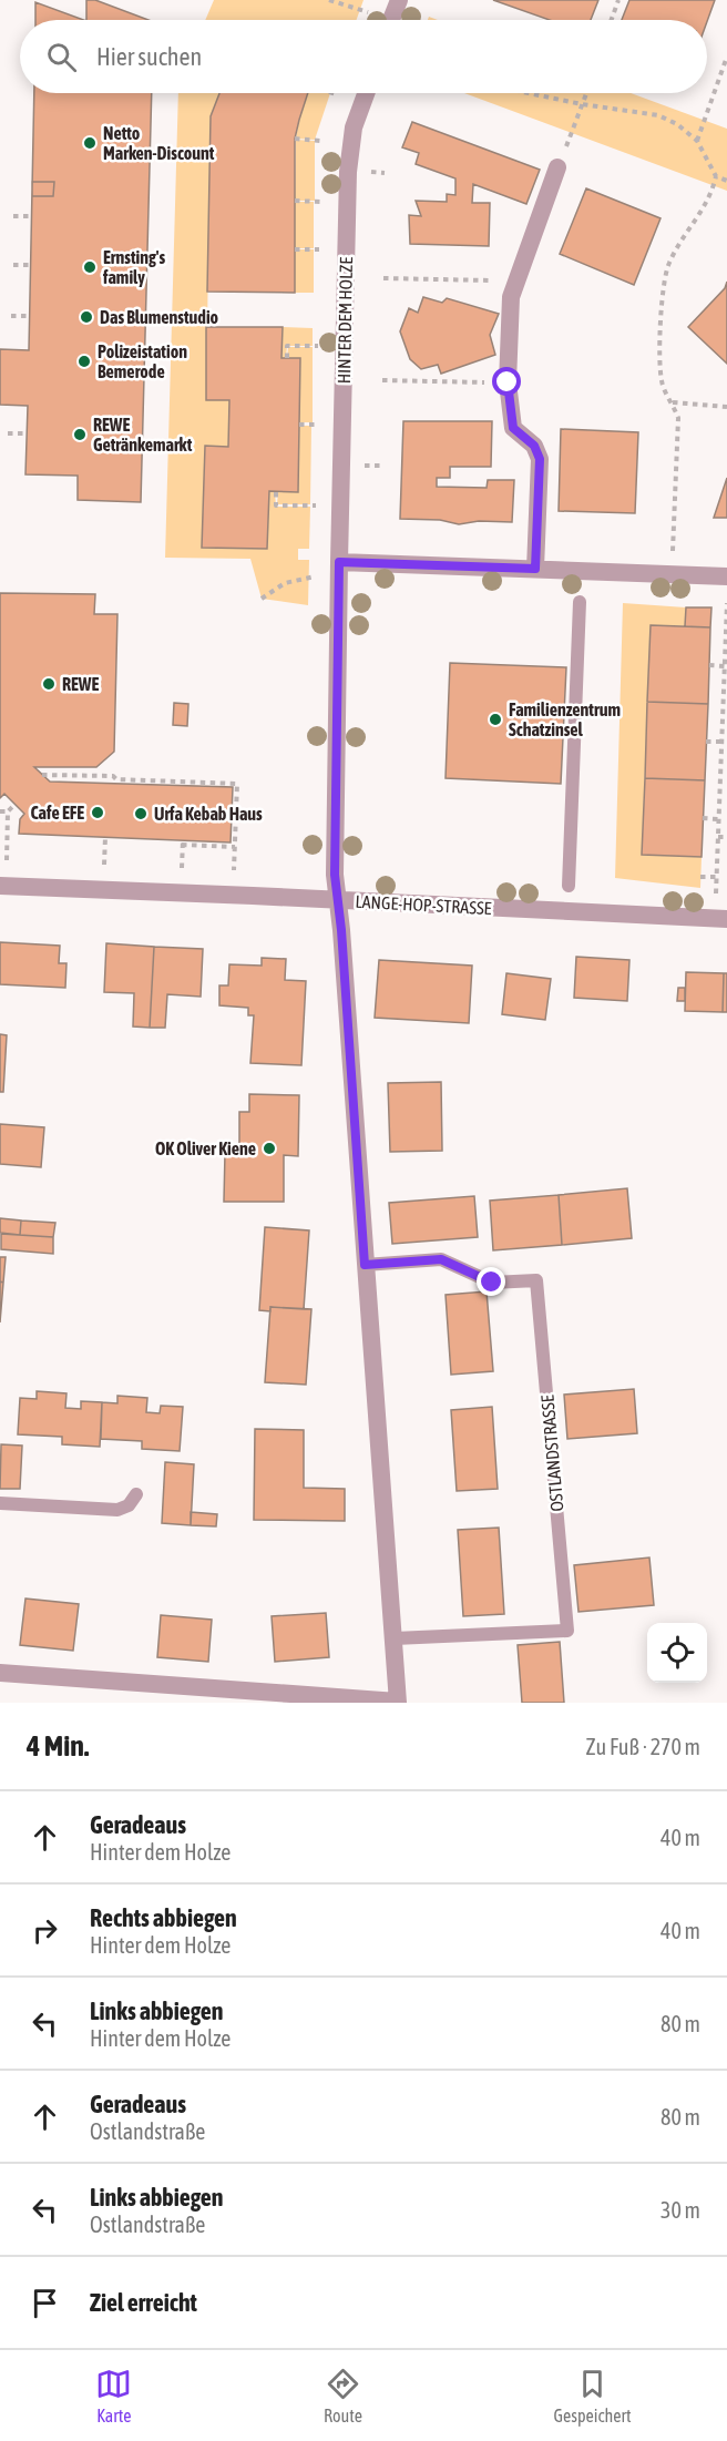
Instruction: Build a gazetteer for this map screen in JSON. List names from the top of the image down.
{
  "streets": {
    "street": ["HINTER DEM HOLZE", "LANGE-HOP-STRASSE"],
    "lane": ["OSTLANDSTRASSE"]
  },
  "crossings": [
    ["HINTER DEM HOLZE", "LANGE-HOP-STRASSE"]
  ],
  "places": [
    "Netto Marken-Discount",
    "Ernsting's family",
    "Das Blumenstudio",
    "Polizeistation Bemerode",
    "REWE Getränkemarkt",
    "REWE",
    "Familienzentrum Schatzinsel",
    "Cafe EFE",
    "Urfa Kebab Haus",
    "OK Oliver Kiene"
  ],
  "page": {
    "search": "Hier suchen",
    "heading": ["4 Min.", "Zu Fuß · 270 m"],
    "list": [
      ["Geradeaus", "Hinter dem Holze", "40 m"],
      ["Rechts abbiegen", "Hinter dem Holze", "40 m"],
      ["Links abbiegen", "Hinter dem Holze", "80 m"],
      ["Geradeaus", "Ostlandstraße", "80 m"],
      ["Links abbiegen", "Ostlandstraße", "30 m"],
      "Ziel erreicht"
    ],
    "nav": ["Karte", "Route", "Gespeichert"]
  }
}
